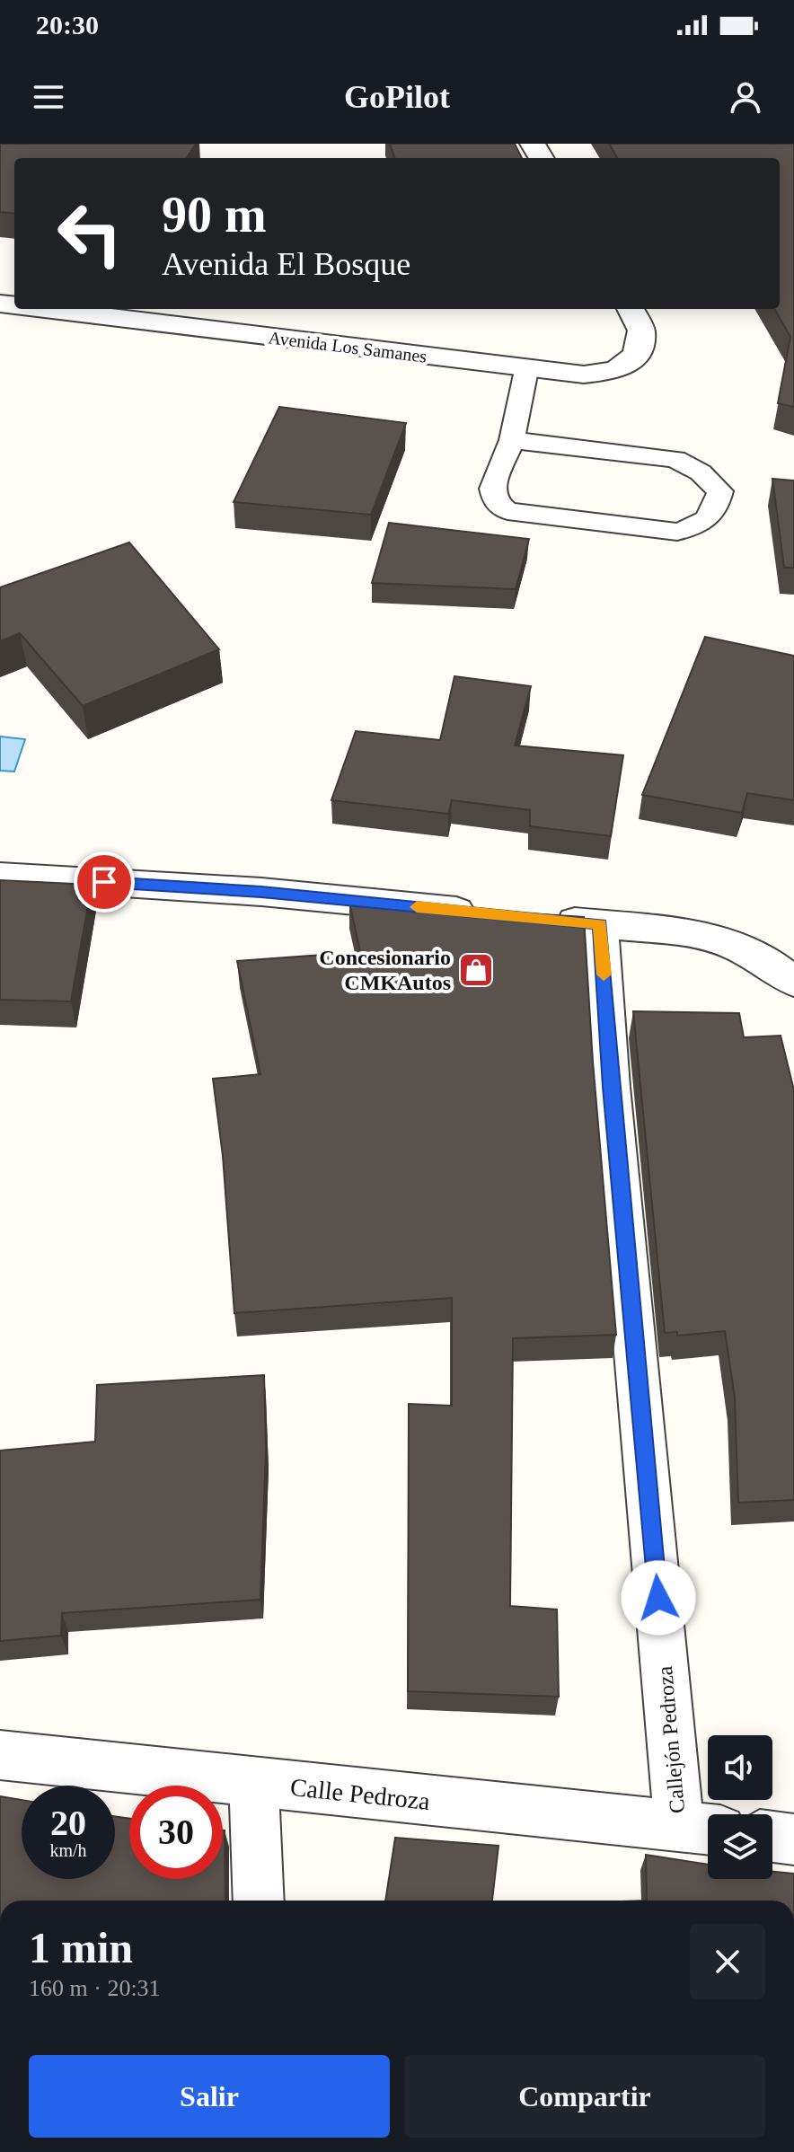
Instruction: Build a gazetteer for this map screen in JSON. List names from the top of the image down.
{
  "streets": {
    "street": ["Avenida Los Samanes", "Callejón Pedroza", "Calle Pedroza"]
  },
  "crossings": [
    ["Callejón Pedroza", "Calle Pedroza"]
  ],
  "places": {
    "shop": ["Concesionario CMKAutos"]
  },
  "page": {
    "status": "20:30",
    "header": "GoPilot",
    "turn": ["90 m", "Avenida El Bosque"],
    "speed": "20 km/h",
    "limit": "30",
    "heading": ["1 min", "160 m · 20:31"],
    "buttons": ["Salir", "Compartir"]
  }
}
